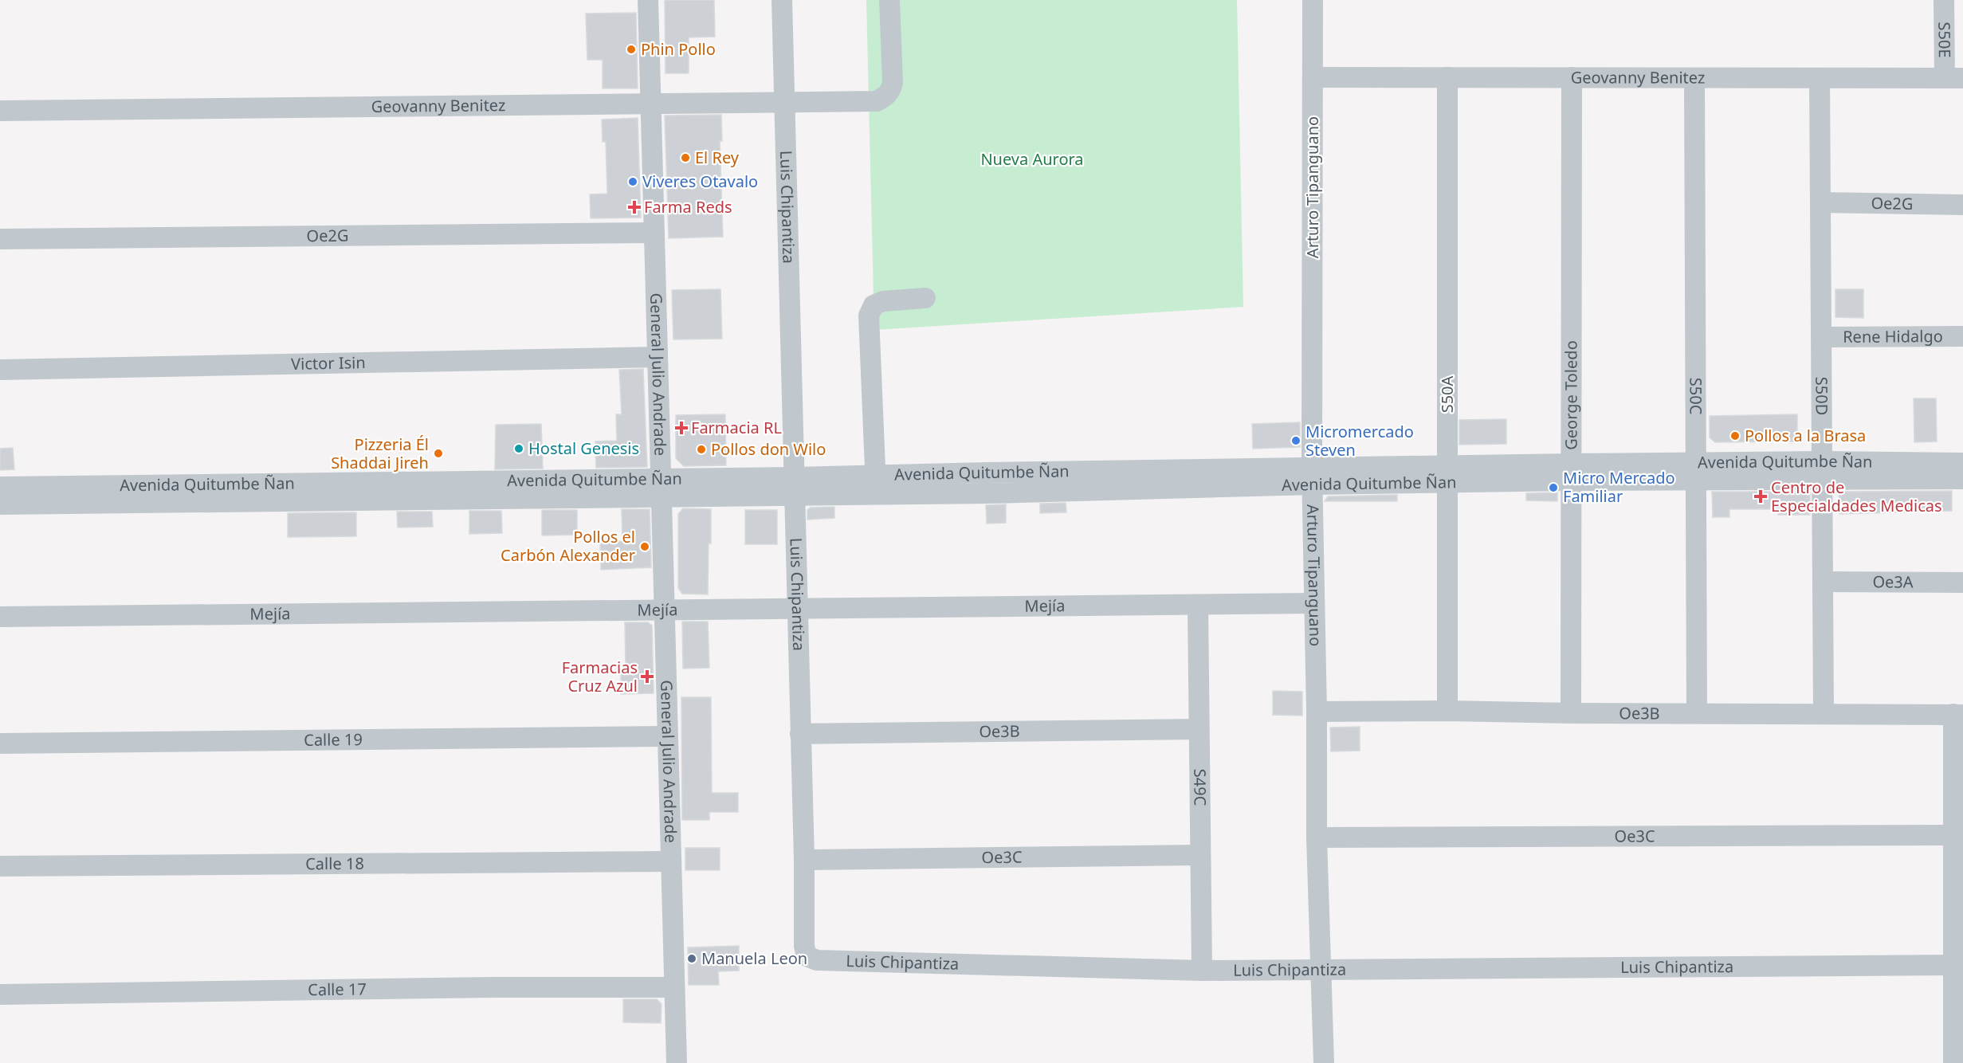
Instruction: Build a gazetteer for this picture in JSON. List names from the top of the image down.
{
  "streets": {
    "street": [
      "S50E",
      "Geovanny Benitez",
      "Arturo Tipanguano",
      "Oe2G",
      "Luis Chipantiza",
      "Rene Hidalgo",
      "Victor Isin",
      "General Julio Andrade",
      "S50A",
      "George Toledo",
      "S50D",
      "S50C",
      "Avenida Quitumbe Ñan",
      "Oe3A",
      "Mejía",
      "Oe3B",
      "Calle 19",
      "S49C",
      "Oe3C",
      "Calle 18",
      "Calle 17"
    ]
  },
  "crossings": [
    ["S50E", "Geovanny Benitez"],
    ["Geovanny Benitez", "Arturo Tipanguano"],
    ["Geovanny Benitez", "Luis Chipantiza"],
    ["Geovanny Benitez", "General Julio Andrade"],
    ["Geovanny Benitez", "S50A"],
    ["Geovanny Benitez", "George Toledo"],
    ["Geovanny Benitez", "S50D"],
    ["Geovanny Benitez", "S50C"],
    ["Arturo Tipanguano", "Luis Chipantiza"],
    ["Arturo Tipanguano", "Avenida Quitumbe Ñan"],
    ["Arturo Tipanguano", "Mejía"],
    ["Arturo Tipanguano", "Oe3B"],
    ["Arturo Tipanguano", "Oe3C"],
    ["Oe2G", "General Julio Andrade"],
    ["Oe2G", "S50D"],
    ["Luis Chipantiza", "Avenida Quitumbe Ñan"],
    ["Luis Chipantiza", "Mejía"],
    ["Luis Chipantiza", "Oe3B"],
    ["Luis Chipantiza", "S49C"],
    ["Luis Chipantiza", "Oe3C"],
    ["Rene Hidalgo", "S50D"],
    ["Victor Isin", "General Julio Andrade"],
    ["General Julio Andrade", "Avenida Quitumbe Ñan"],
    ["General Julio Andrade", "Mejía"],
    ["General Julio Andrade", "Calle 19"],
    ["General Julio Andrade", "Calle 18"],
    ["General Julio Andrade", "Calle 17"],
    ["S50A", "Avenida Quitumbe Ñan"],
    ["S50A", "Oe3B"],
    ["George Toledo", "Avenida Quitumbe Ñan"],
    ["George Toledo", "Oe3B"],
    ["S50D", "Avenida Quitumbe Ñan"],
    ["S50D", "Oe3A"],
    ["S50D", "Oe3B"],
    ["S50C", "Avenida Quitumbe Ñan"],
    ["S50C", "Oe3B"],
    ["Mejía", "S49C"],
    ["Oe3B", "S49C"],
    ["S49C", "Oe3C"]
  ],
  "parks": ["Nueva Aurora"],
  "places": {
    "other": [
      "Phin Pollo",
      "El Rey",
      "Viveres Otavalo",
      "Pollos a la Brasa",
      "Micromercado Steven",
      "Hostal Genesis",
      "Pollos don Wilo",
      "Pizzeria Él Shaddai Jireh",
      "Micro Mercado Familiar",
      "Pollos el Carbón Alexander",
      "Manuela Leon"
    ],
    "health": [
      "Farma Reds",
      "Farmacia RL",
      "Centro de Especialdades Medicas",
      "Farmacias Cruz Azul"
    ]
  }
}
